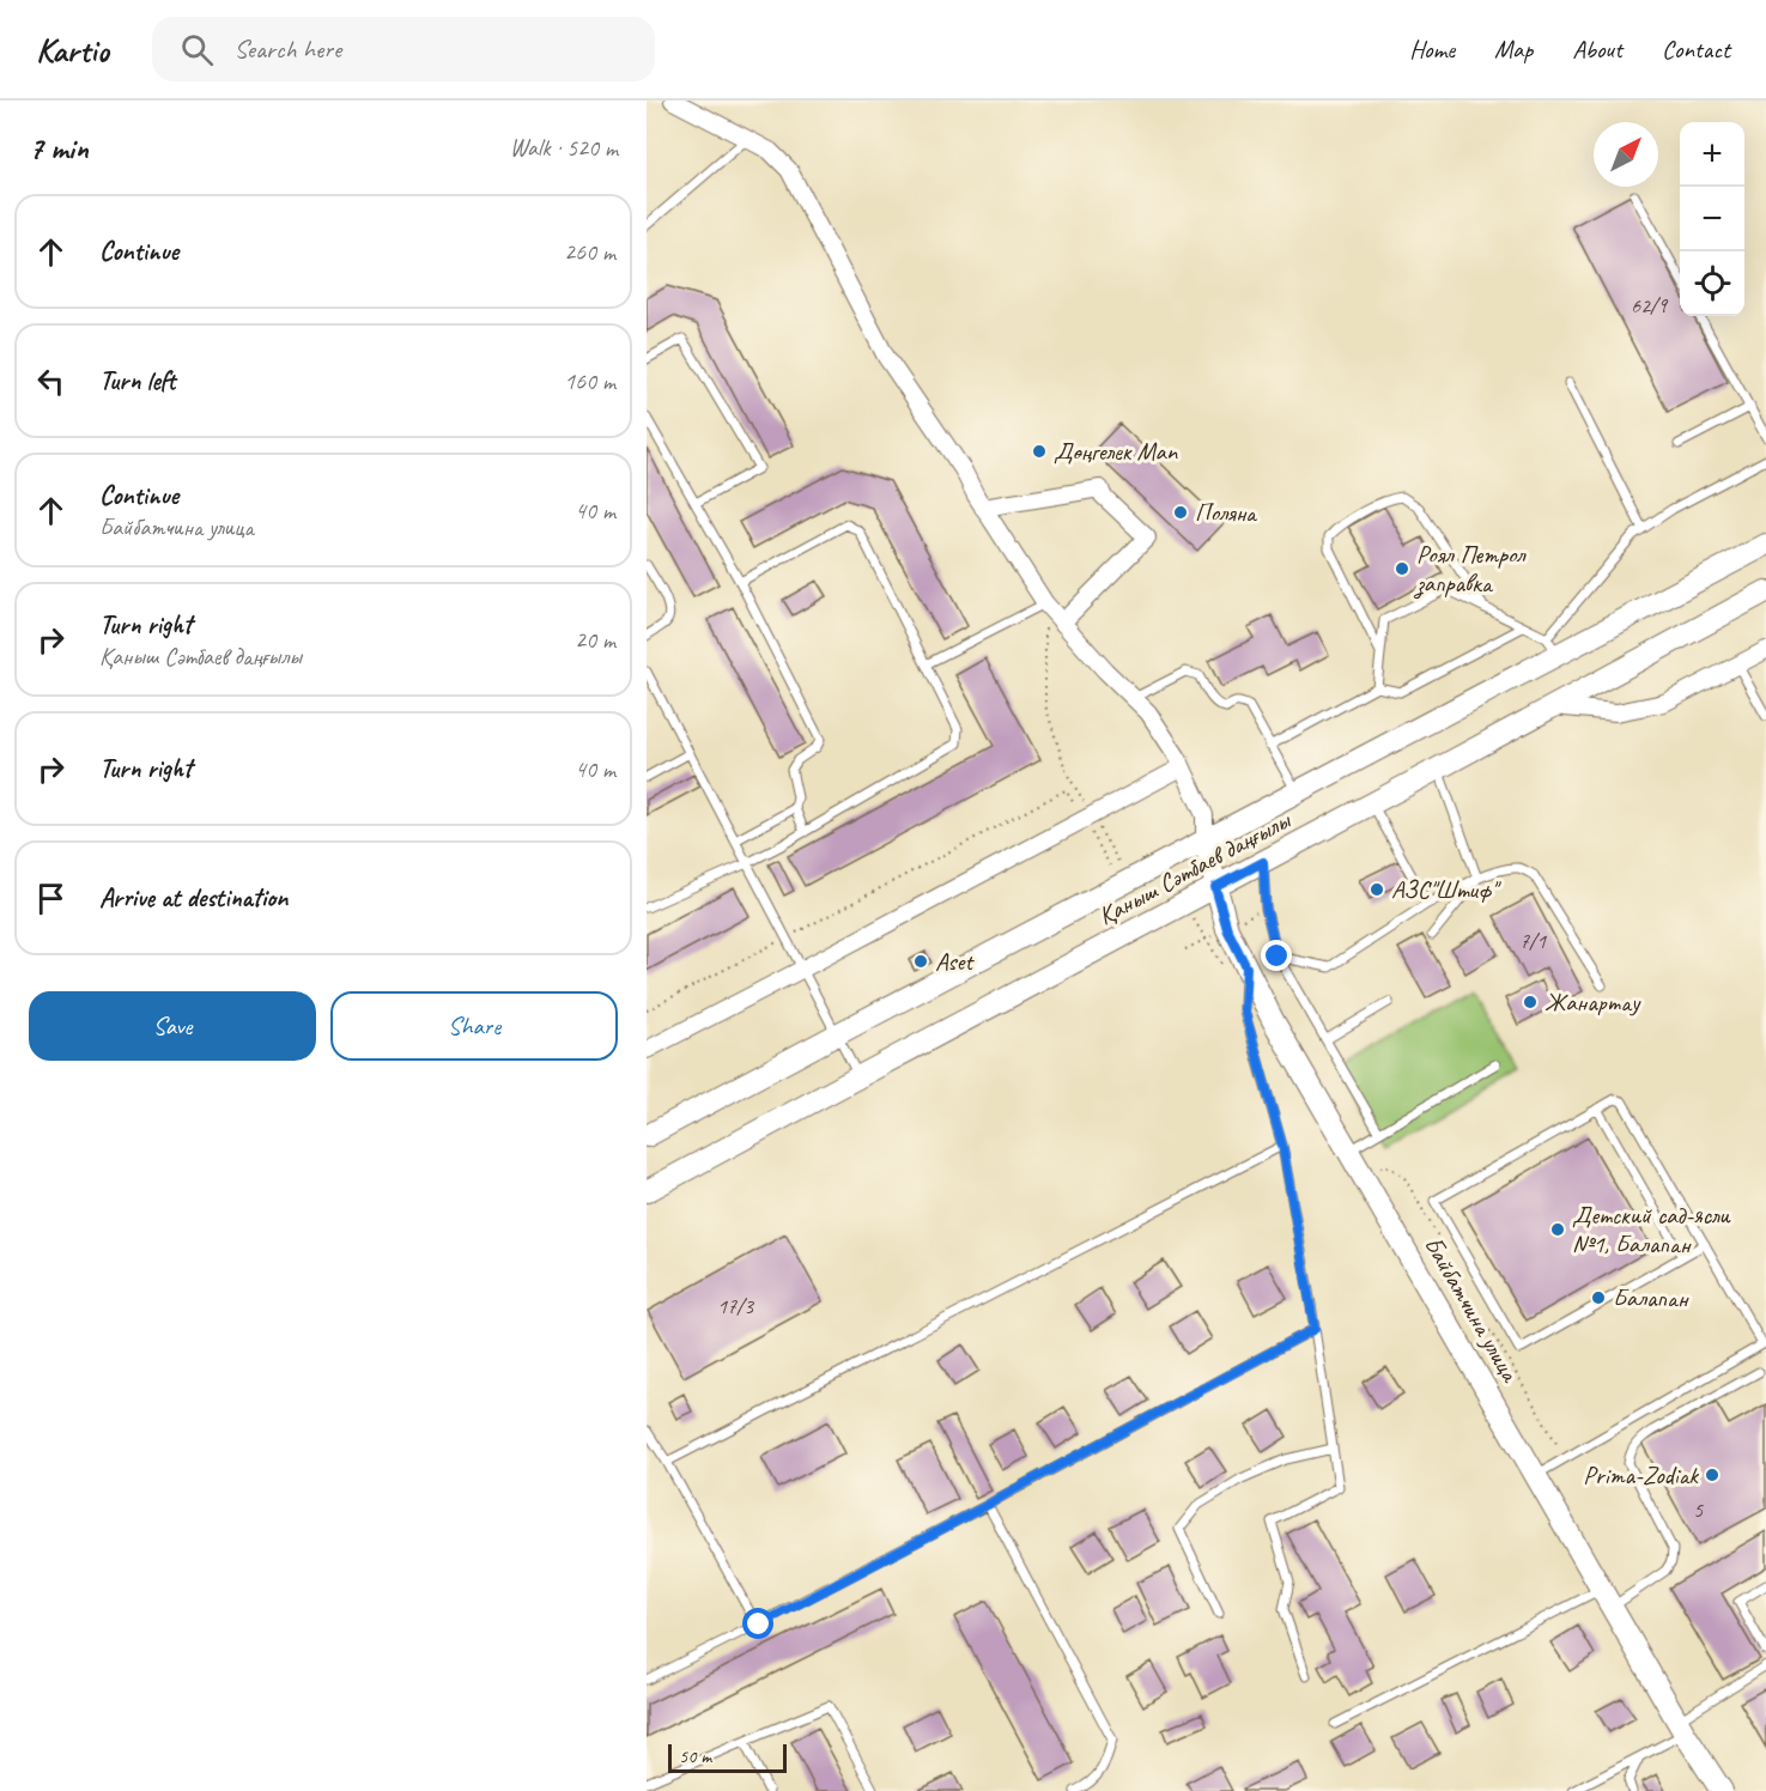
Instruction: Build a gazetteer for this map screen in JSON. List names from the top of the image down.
{
  "streets": {
    "main road": ["Қаныш Сәтбаев даңғылы", "Байбатчина улица"]
  },
  "crossings": [
    ["Қаныш Сәтбаев даңғылы", "Байбатчина улица"]
  ],
  "places": [
    "Дөңгелек Man",
    "Поляна",
    "Роял Петрол заправка",
    "АЗС\"Штиф\"",
    "Aset",
    "Жанартау",
    "Детский сад-ясли №1, Балапан",
    "Балапан",
    "Prima-Zodiak"
  ],
  "house_numbers": [
    "62/9",
    "7/1",
    "17/3",
    "5"
  ],
  "scale_bar": "50 m",
  "north": "top right",
  "page": {
    "header": "Kartio",
    "search": "Search here",
    "nav": [
      "Home",
      "Map",
      "About",
      "Contact"
    ],
    "heading": ["7 min", "Walk · 520 m"],
    "map_buttons": ["+", "−"],
    "list": [
      ["Continue", "260 m"],
      ["Turn left", "160 m"],
      ["Continue", "Байбатчина улица", "40 m"],
      ["Turn right", "Қаныш Сәтбаев даңғылы", "20 m"],
      ["Turn right", "40 m"],
      "Arrive at destination"
    ],
    "buttons": ["Save", "Share"],
    "scale": "50 m"
  }
}
